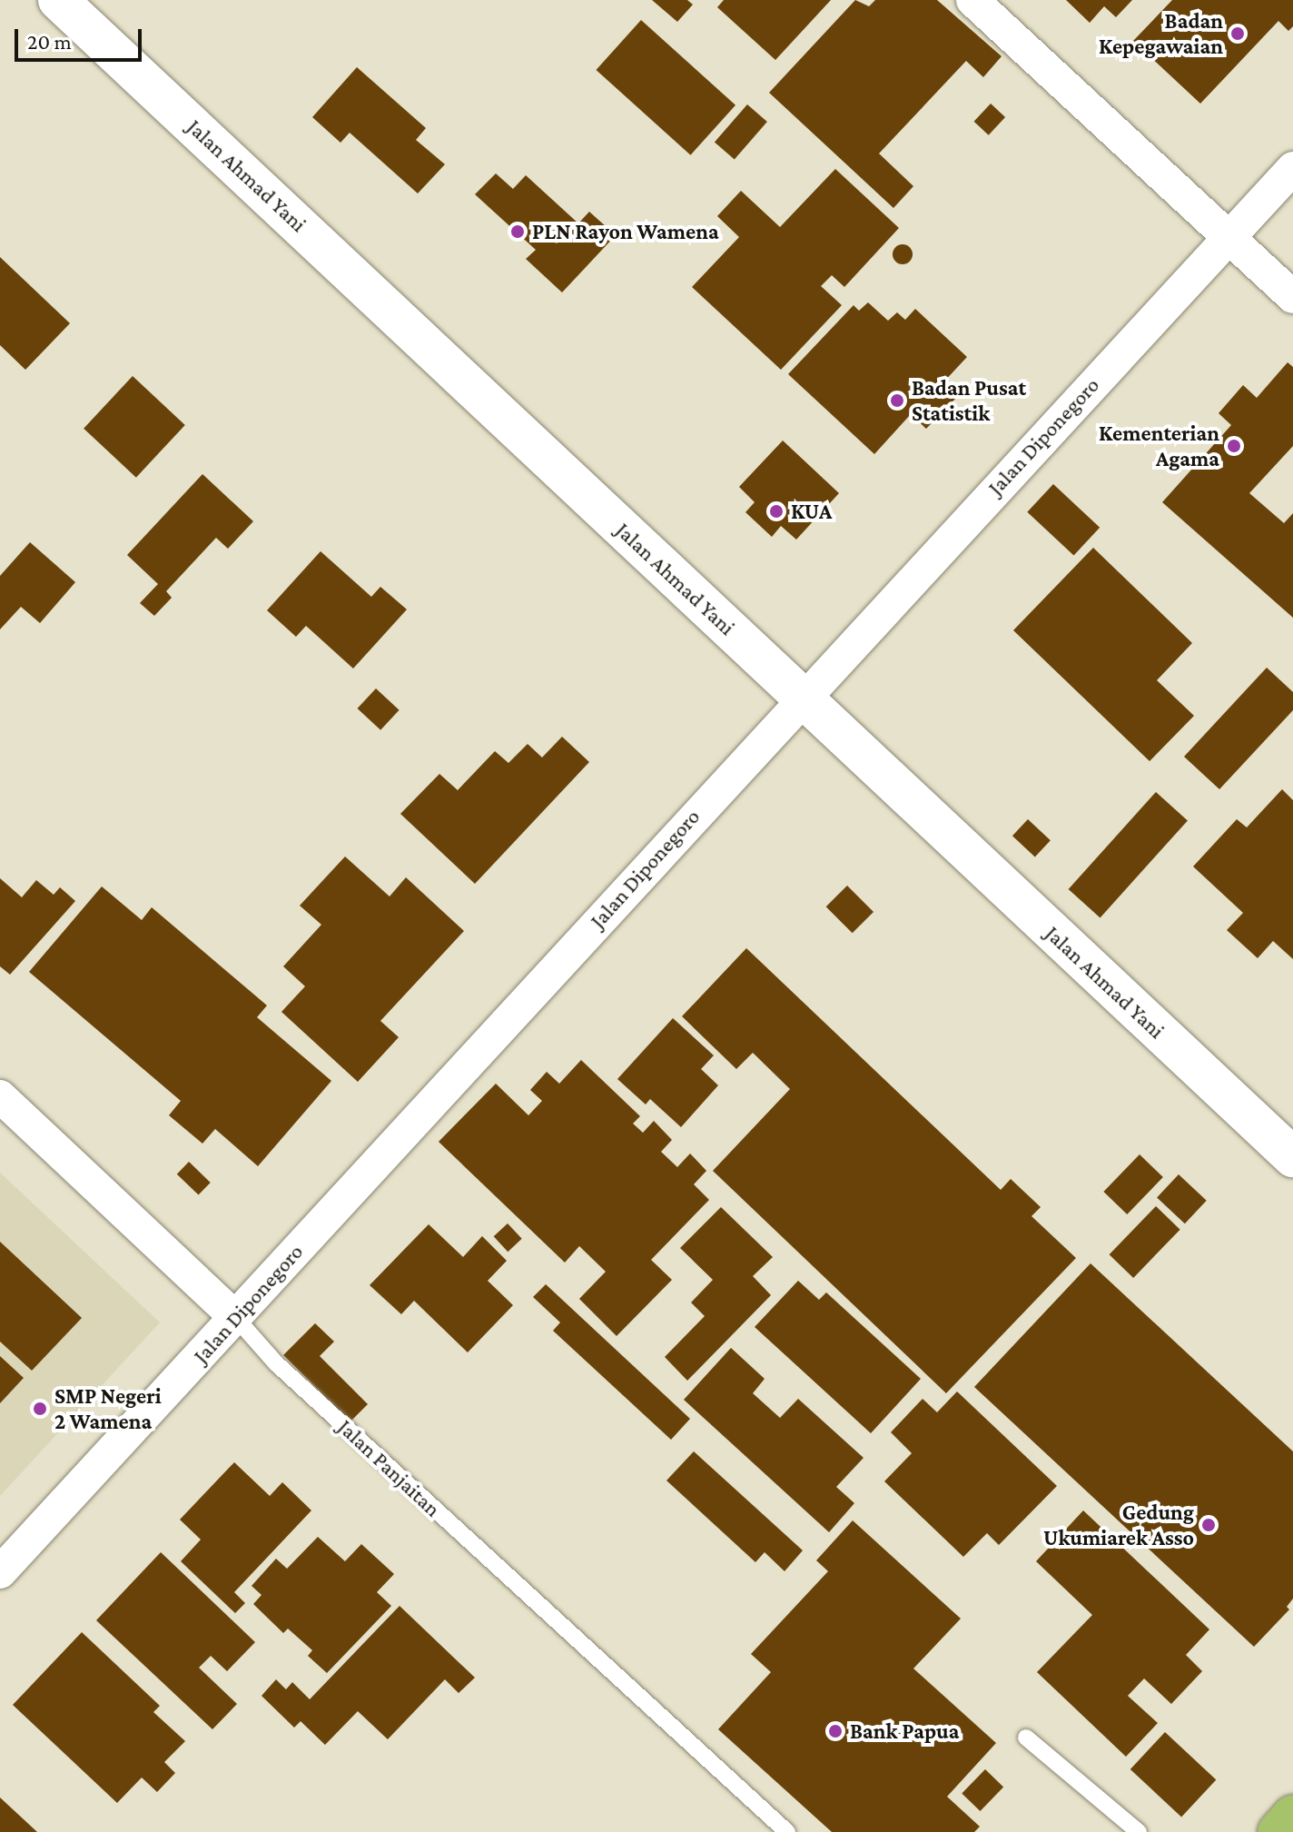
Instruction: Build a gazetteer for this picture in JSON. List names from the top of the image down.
{
  "streets": {
    "main road": ["Jalan Ahmad Yani"],
    "street": ["Jalan Diponegoro", "Jalan Panjaitan"]
  },
  "crossings": [
    ["Jalan Ahmad Yani", "Jalan Diponegoro"],
    ["Jalan Diponegoro", "Jalan Panjaitan"]
  ],
  "places": [
    "Badan Kepegawaian",
    "PLN Rayon Wamena",
    "Badan Pusat Statistik",
    "Kementerian Agama",
    "KUA",
    "SMP Negeri 2 Wamena",
    "Gedung Ukumiarek Asso",
    "Bank Papua"
  ],
  "scale_bar": "20 m"
}
